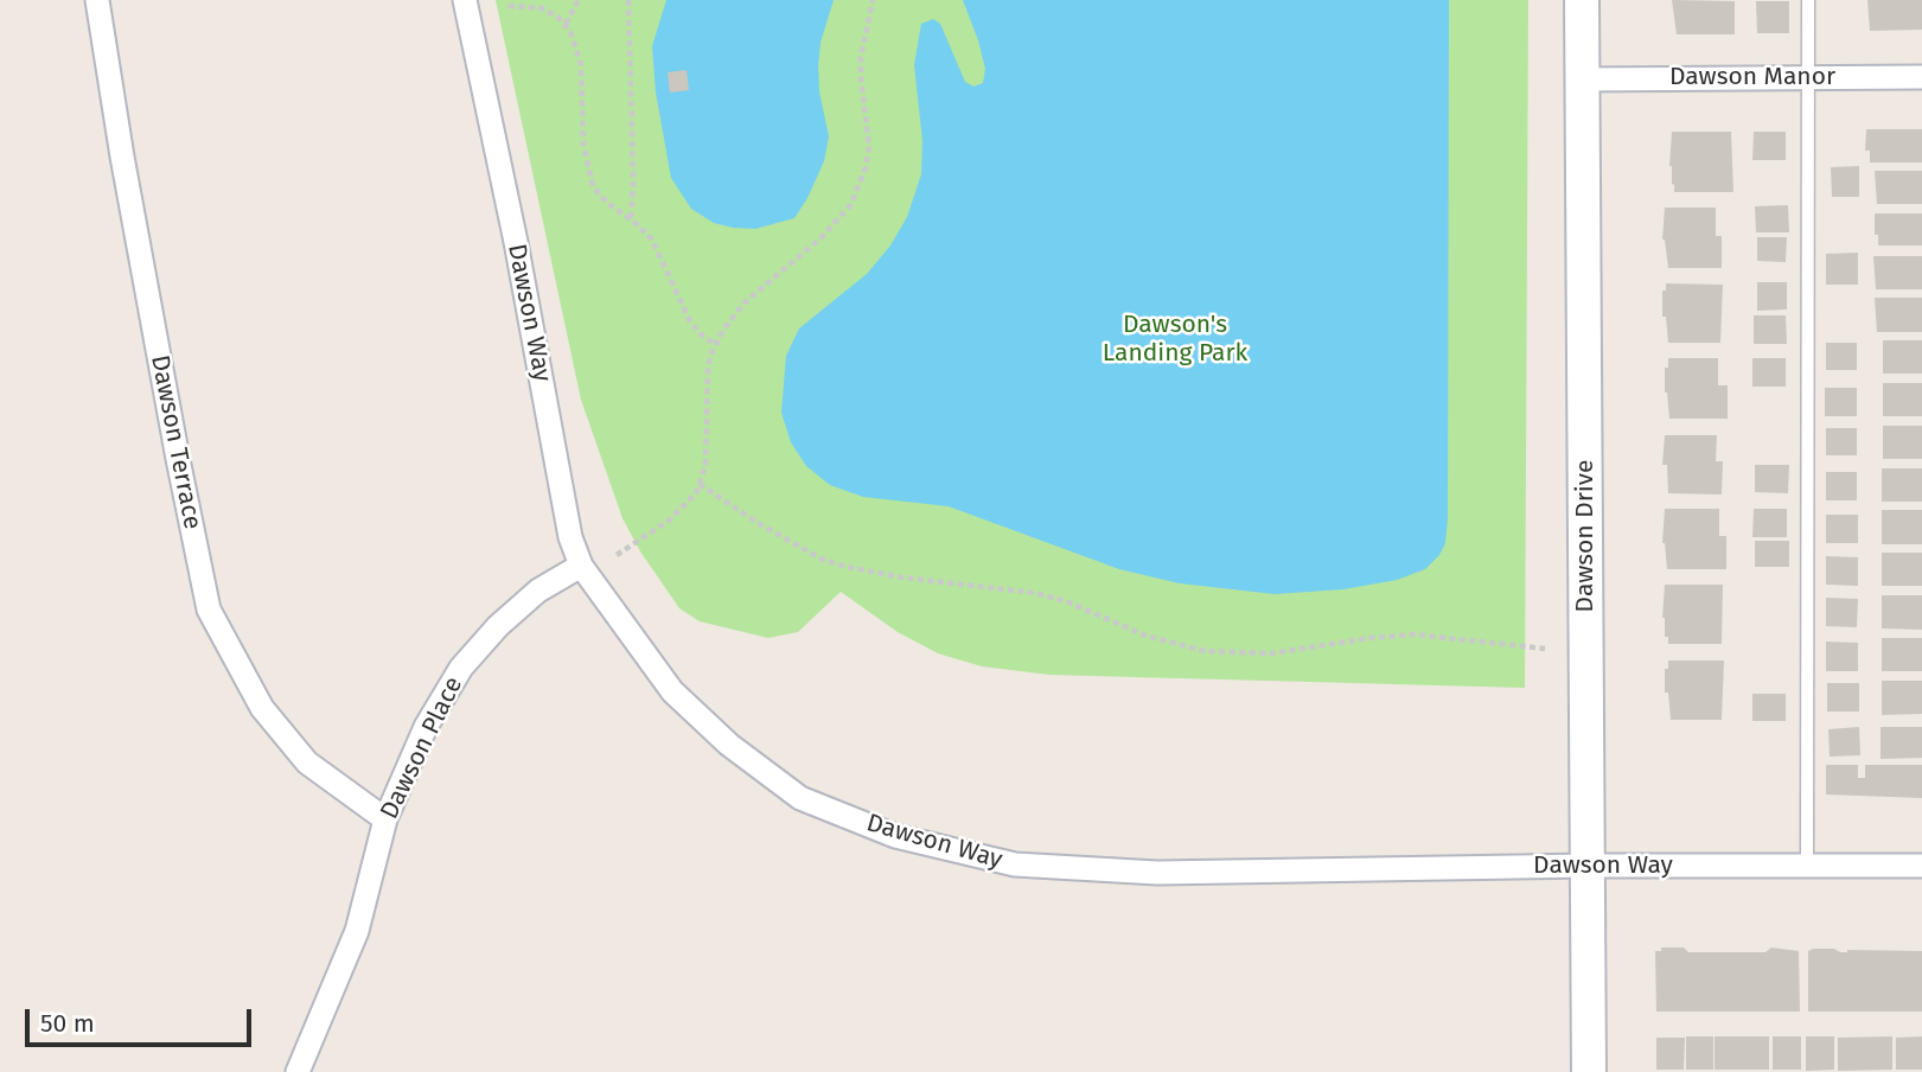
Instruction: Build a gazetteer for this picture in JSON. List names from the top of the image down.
{
  "streets": {
    "street": [
      "Dawson Manor",
      "Dawson Way",
      "Dawson Terrace",
      "Dawson Drive",
      "Dawson Place"
    ]
  },
  "crossings": [
    ["Dawson Manor", "Dawson Drive"],
    ["Dawson Way", "Dawson Drive"],
    ["Dawson Way", "Dawson Place"],
    ["Dawson Terrace", "Dawson Place"]
  ],
  "parks": ["Dawson's Landing Park"],
  "scale_bar": "50 m"
}
